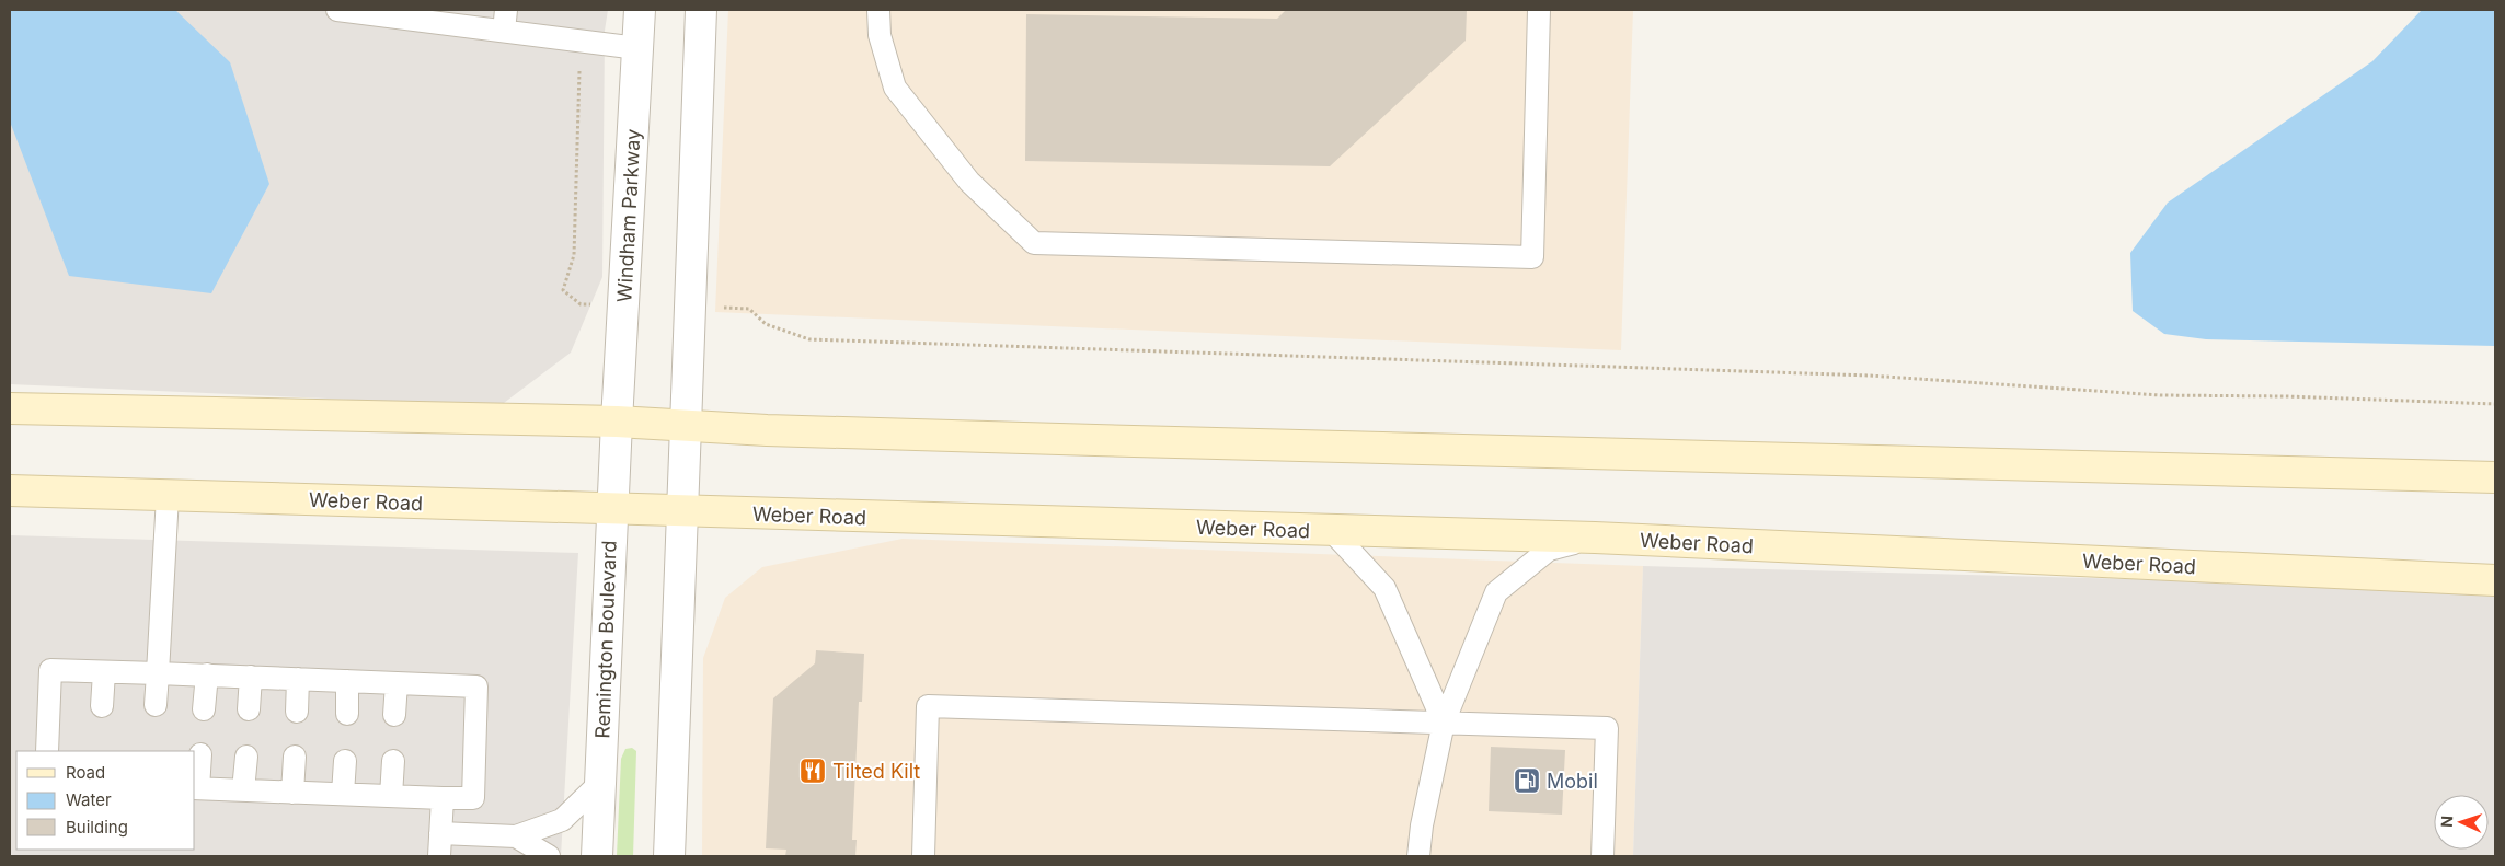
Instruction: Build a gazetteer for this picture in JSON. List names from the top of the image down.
{
  "streets": {
    "main road": ["Weber Road"],
    "street": ["Windham Parkway", "Remington Boulevard"]
  },
  "crossings": [
    ["Windham Parkway", "Remington Boulevard"],
    ["Weber Road", "Remington Boulevard"]
  ],
  "places": {
    "restaurant": ["Tilted Kilt"],
    "fuel station": ["Mobil"]
  },
  "legend": ["Road", "Water", "Building"],
  "north": "left"
}
